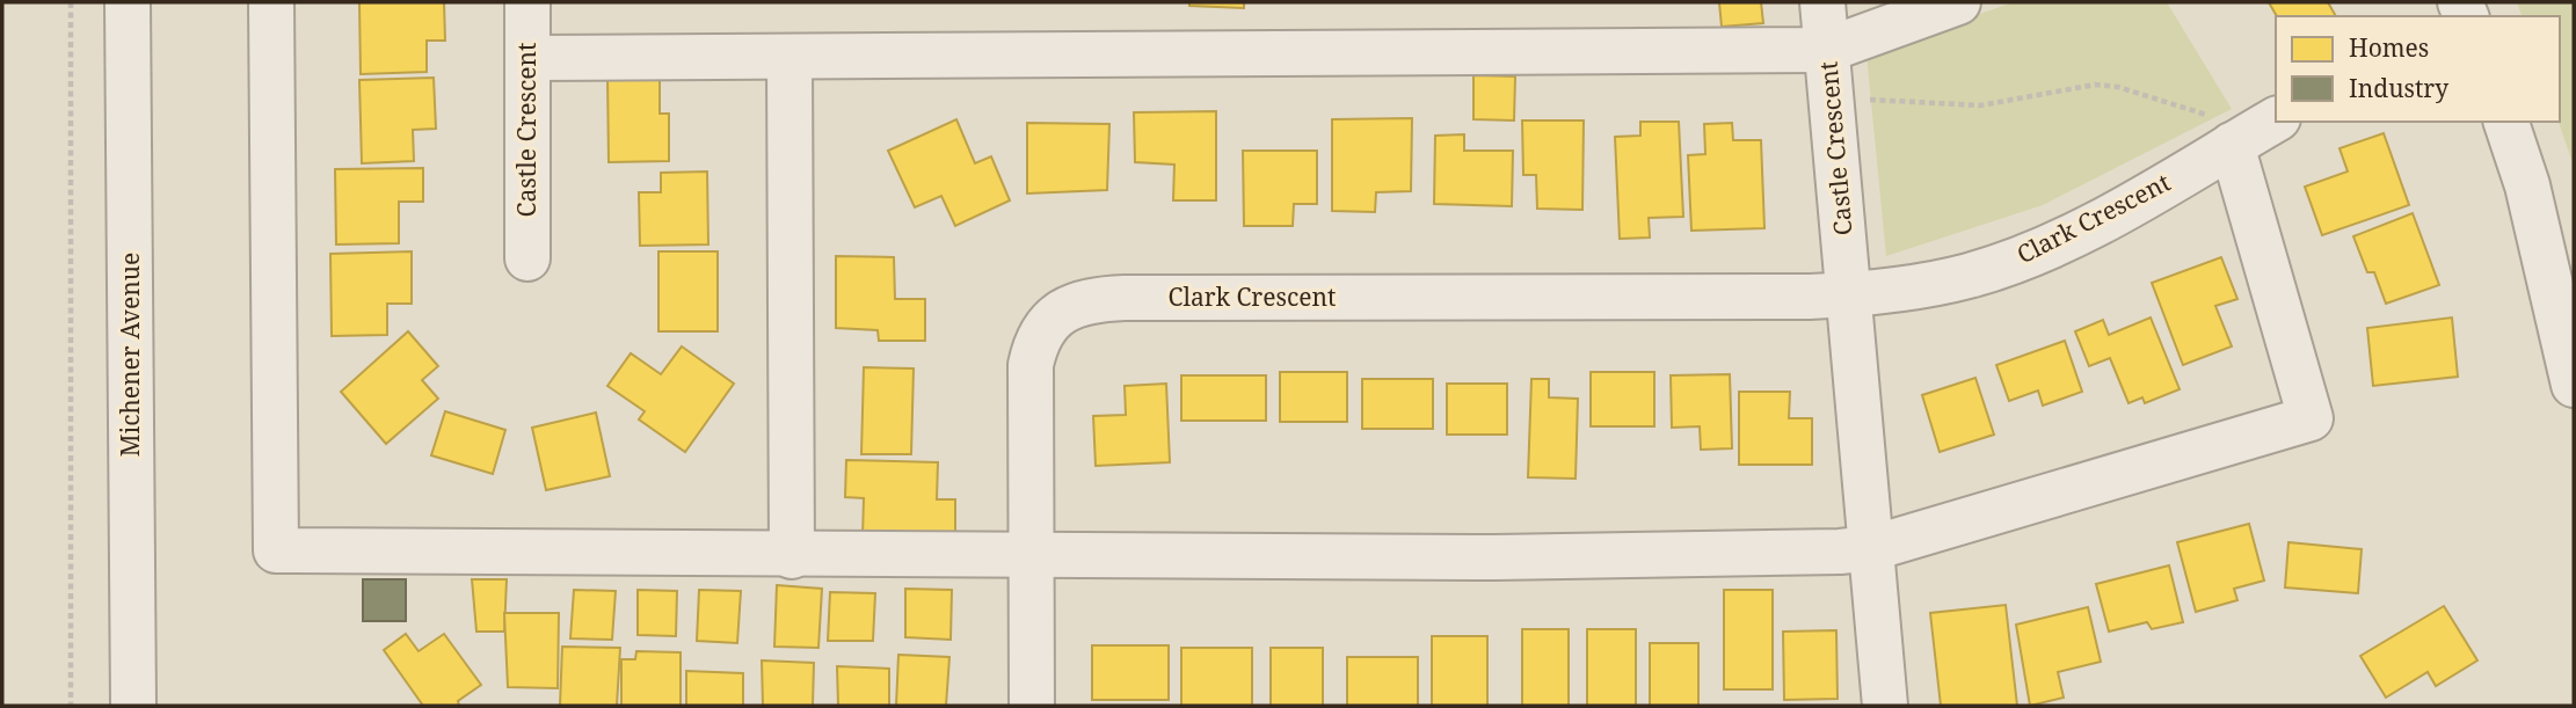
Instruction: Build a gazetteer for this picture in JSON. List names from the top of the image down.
{
  "streets": {
    "street": ["Castle Crescent", "Clark Crescent", "Michener Avenue"]
  },
  "crossings": [
    ["Castle Crescent", "Clark Crescent"]
  ],
  "legend": ["Homes", "Industry"]
}
